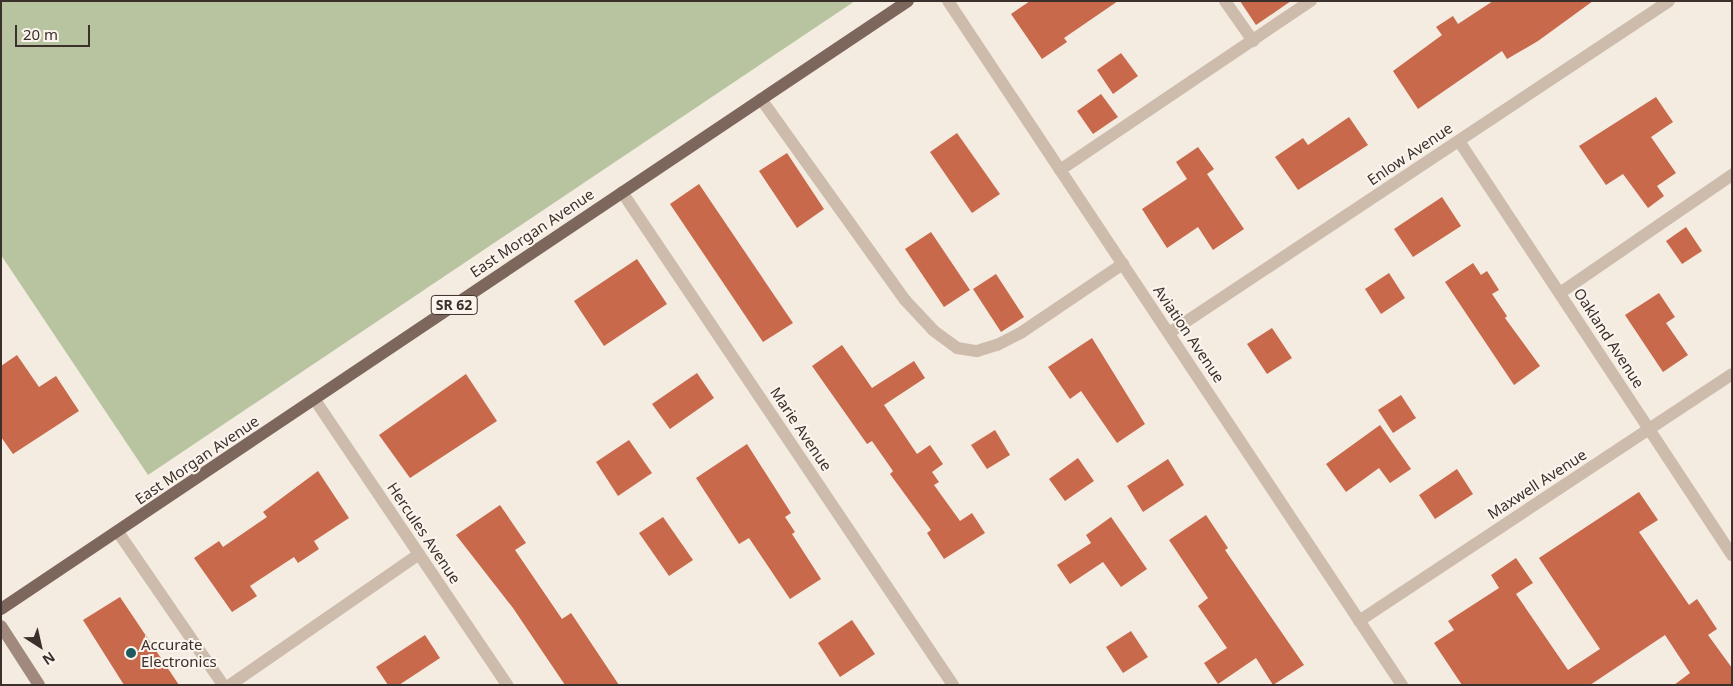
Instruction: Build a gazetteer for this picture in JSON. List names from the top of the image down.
{
  "streets": {
    "main road": ["East Morgan Avenue", "SR 62"],
    "street": [
      "Enlow Avenue",
      "Aviation Avenue",
      "Oakland Avenue",
      "Marie Avenue",
      "Maxwell Avenue",
      "Hercules Avenue"
    ]
  },
  "crossings": [
    ["Enlow Avenue", "Aviation Avenue"],
    ["Enlow Avenue", "Oakland Avenue"],
    ["East Morgan Avenue", "Marie Avenue"],
    ["East Morgan Avenue", "Hercules Avenue"],
    ["Aviation Avenue", "Maxwell Avenue"],
    ["Oakland Avenue", "Maxwell Avenue"]
  ],
  "places": ["Accurate Electronics"],
  "scale_bar": "20 m",
  "north": "bottom right"
}
